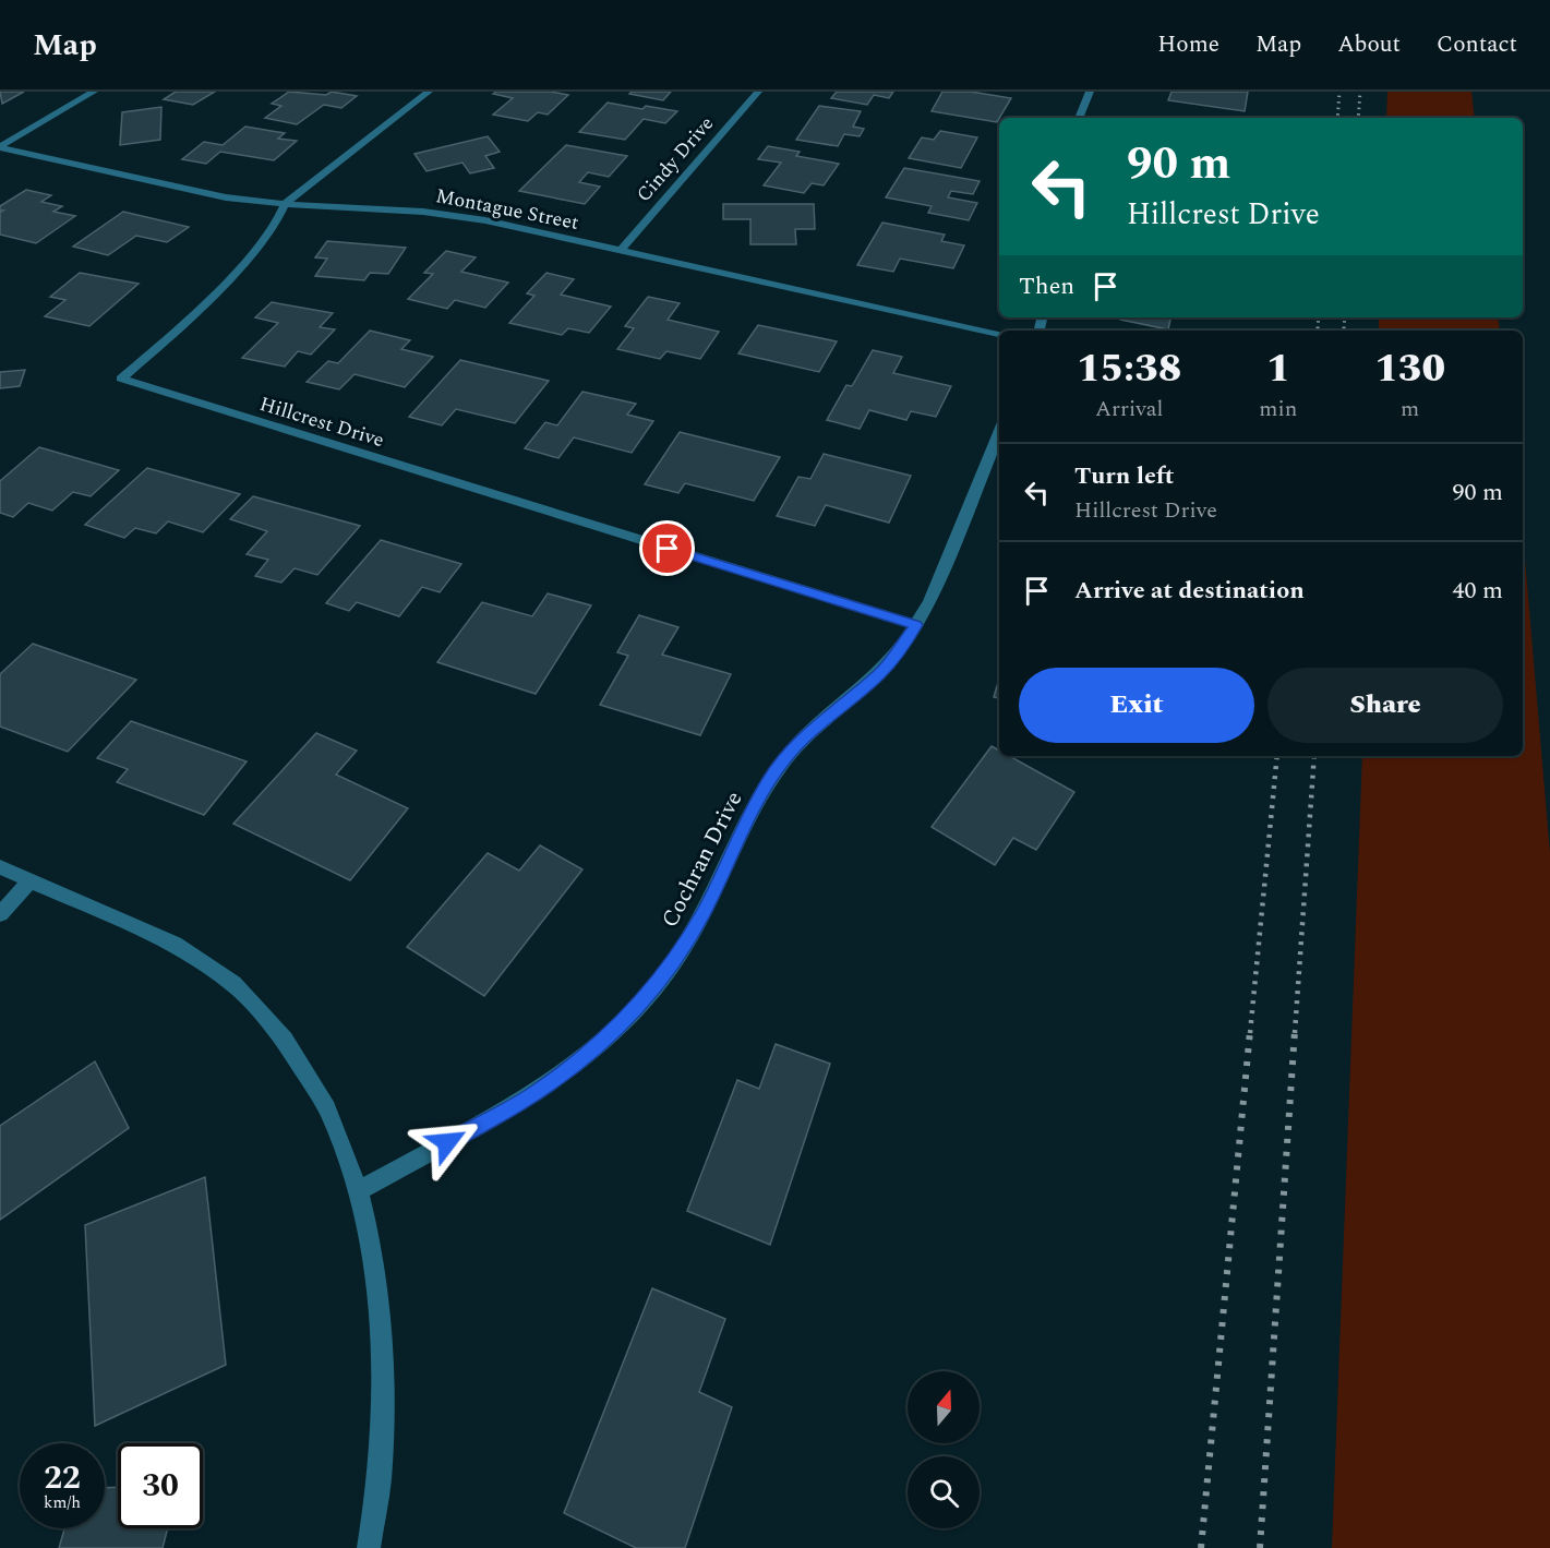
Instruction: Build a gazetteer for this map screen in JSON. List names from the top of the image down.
{
  "streets": {
    "street": [
      "Cindy Drive",
      "Montague Street",
      "Hillcrest Drive",
      "Cochran Drive"
    ]
  },
  "crossings": [
    ["Cindy Drive", "Montague Street"],
    ["Montague Street", "Hillcrest Drive"],
    ["Hillcrest Drive", "Cochran Drive"]
  ],
  "north": "top",
  "page": {
    "header": "Map",
    "nav": [
      "Home",
      "Map",
      "About",
      "Contact"
    ],
    "turn": ["90 m", "Hillcrest Drive"],
    "then": "Then",
    "eta": [
      "15:38",
      "Arrival",
      "1",
      "min",
      "130",
      "m"
    ],
    "list": [
      {
        "name": "Turn left",
        "note": "Hillcrest Drive",
        "value": "90 m"
      },
      {
        "name": "Arrive at destination",
        "value": "40 m"
      }
    ],
    "buttons": ["Exit", "Share"],
    "speed": "22 km/h",
    "limit": "30"
  }
}
